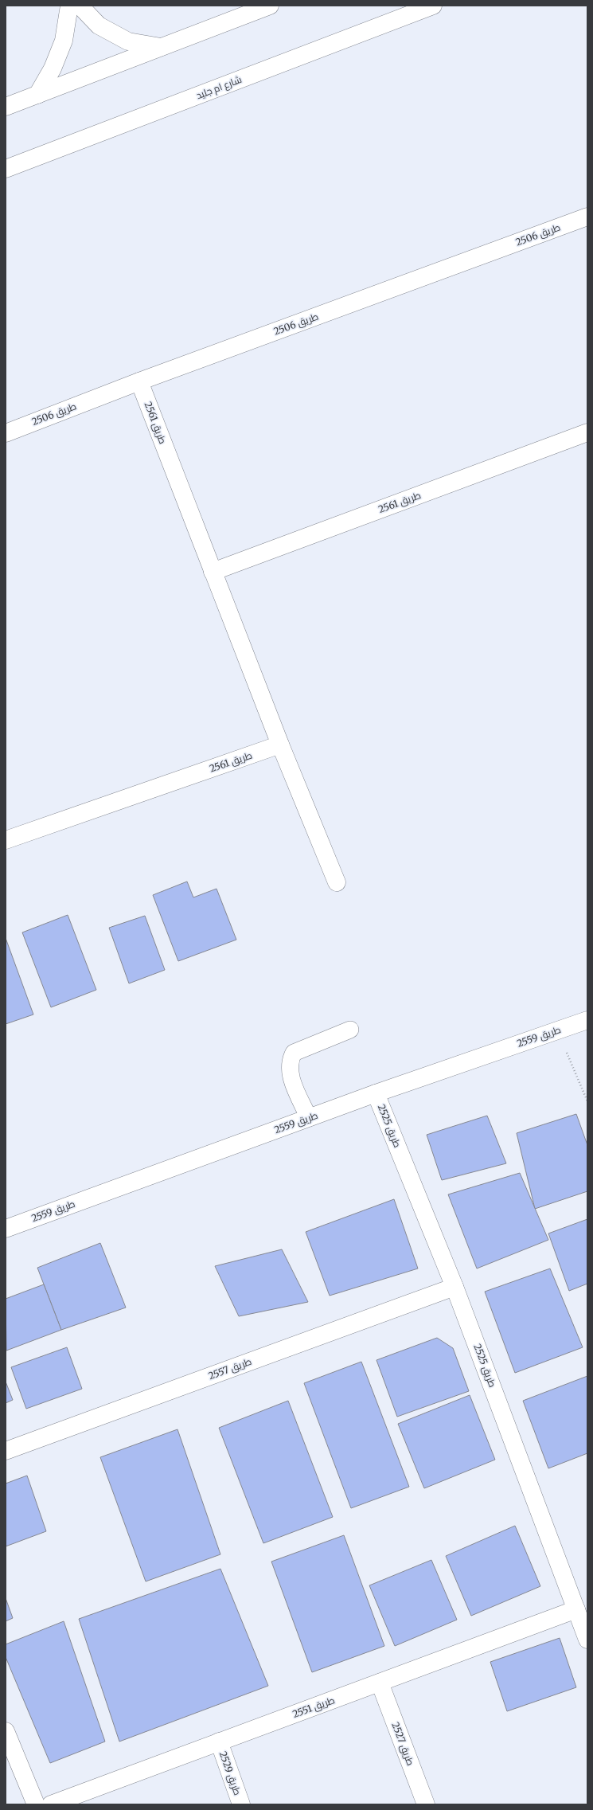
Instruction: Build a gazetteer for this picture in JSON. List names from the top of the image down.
{
  "streets": {
    "street": [
      "شارع ام جليد",
      "طريق 2506",
      "طريق 2561",
      "طريق 2559",
      "طريق 2525",
      "طريق 2557",
      "طريق 2551",
      "طريق 2527",
      "طريق 2529"
    ]
  },
  "crossings": [
    ["طريق 2506", "طريق 2561"],
    ["طريق 2559", "طريق 2525"],
    ["طريق 2525", "طريق 2557"],
    ["طريق 2525", "طريق 2551"],
    ["طريق 2551", "طريق 2527"],
    ["طريق 2551", "طريق 2529"]
  ]
}
